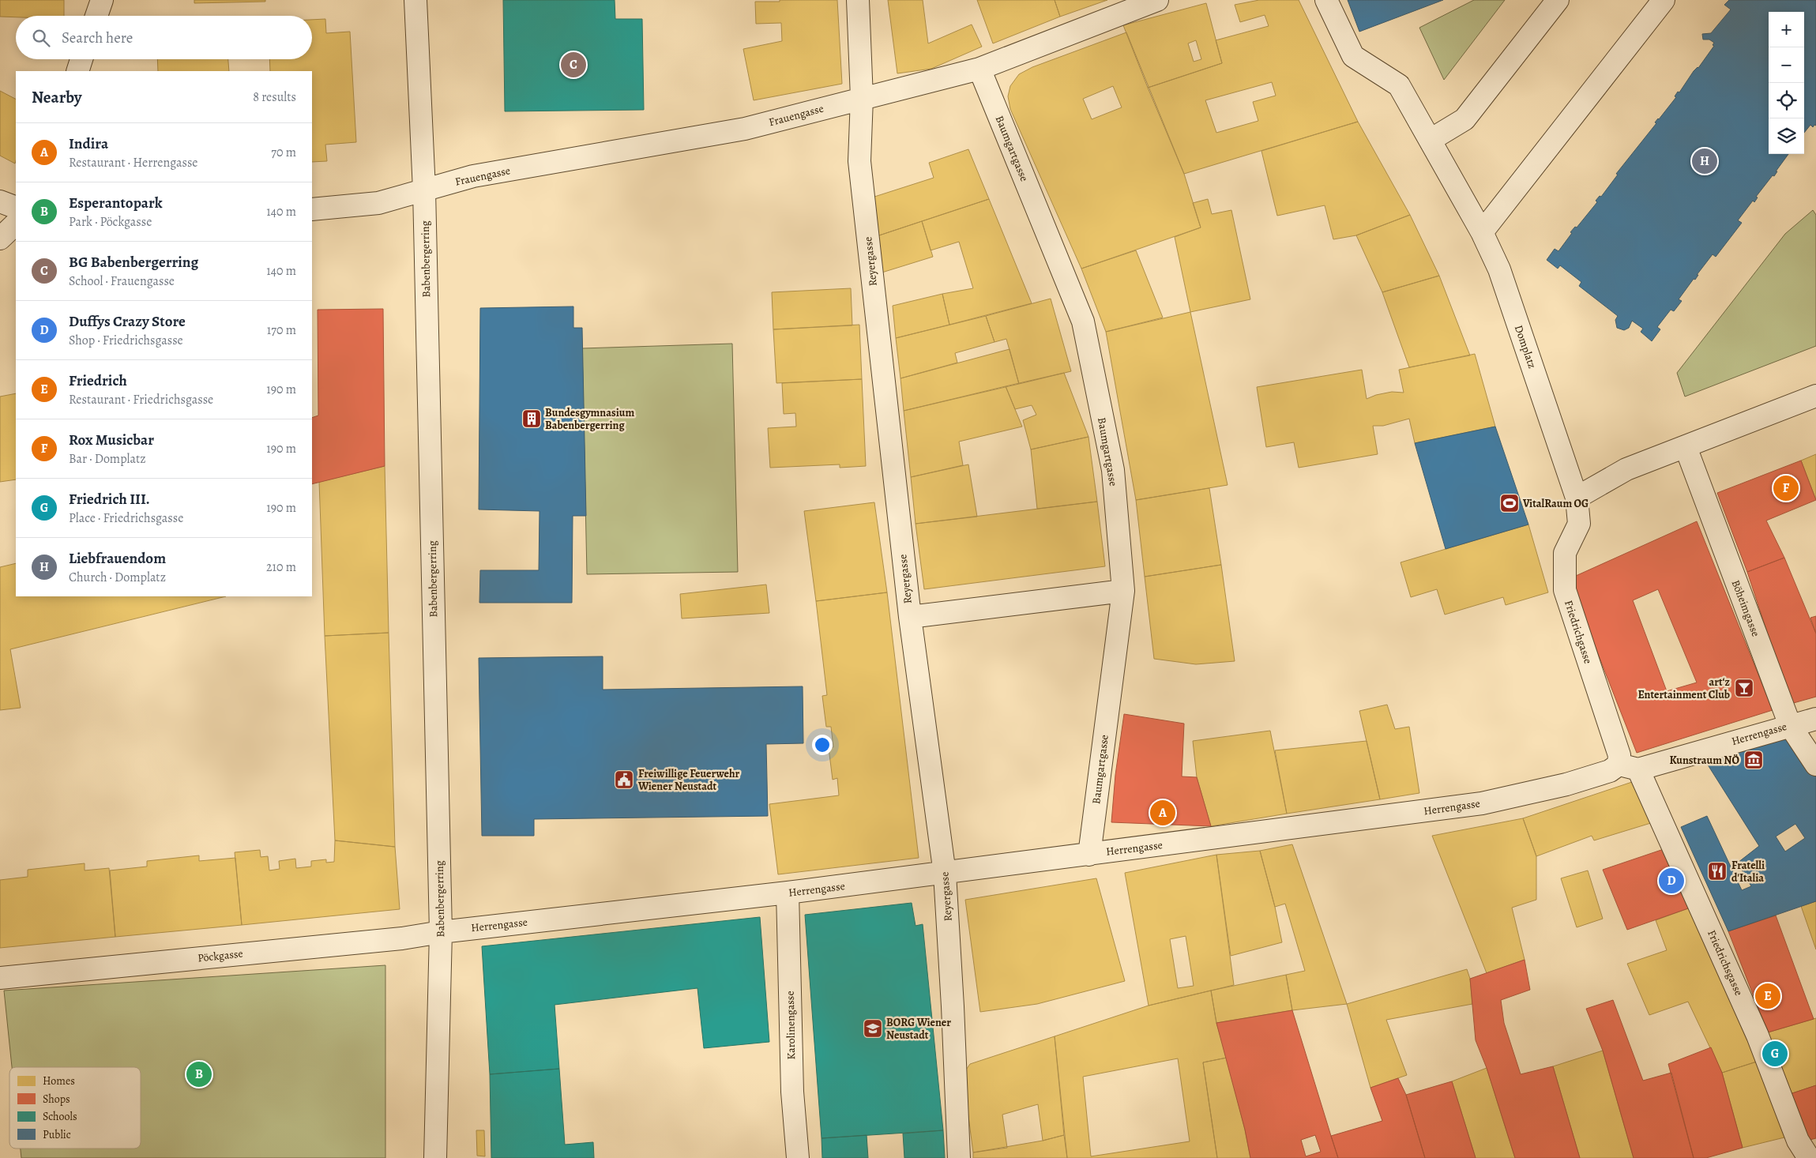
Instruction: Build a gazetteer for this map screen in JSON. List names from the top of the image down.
{
  "streets": {
    "street": [
      "Frauengasse",
      "Baumgartgasse",
      "Babenbergerring",
      "Reyergasse",
      "Domplatz",
      "Böheimgasse",
      "Friedrichgasse",
      "Herrengasse",
      "Pöckgasse",
      "Friedrichsgasse",
      "Karolinengasse"
    ]
  },
  "crossings": [
    ["Frauengasse", "Baumgartgasse"],
    ["Frauengasse", "Babenbergerring"],
    ["Frauengasse", "Reyergasse"],
    ["Baumgartgasse", "Herrengasse"],
    ["Babenbergerring", "Herrengasse"],
    ["Babenbergerring", "Pöckgasse"],
    ["Reyergasse", "Herrengasse"],
    ["Domplatz", "Friedrichgasse"],
    ["Böheimgasse", "Herrengasse"],
    ["Friedrichgasse", "Herrengasse"],
    ["Friedrichgasse", "Friedrichsgasse"],
    ["Herrengasse", "Pöckgasse"],
    ["Herrengasse", "Friedrichsgasse"],
    ["Herrengasse", "Karolinengasse"]
  ],
  "places": {
    "building": ["Bundesgymnasium Babenbergerring"],
    "sports": ["VitalRaum OG"],
    "bar": ["art‘z Entertainment Club"],
    "museum": ["Kunstraum NÖ"],
    "public building": ["Freiwillige Feuerwehr Wiener Neustadt"],
    "restaurant": ["Fratelli d'Italia"],
    "school or university": ["BORG Wiener Neustadt"]
  },
  "legend": [
    "Homes",
    "Shops",
    "Schools",
    "Public"
  ],
  "page": {
    "map_buttons": ["+", "−"],
    "search": "Search here",
    "pins": [
      "C",
      "H",
      "F",
      "A",
      "D",
      "E",
      "G",
      "B"
    ],
    "heading": ["Nearby", "8 results"],
    "list": [
      {
        "mark": "A",
        "name": "Indira",
        "note": "Restaurant · Herrengasse",
        "value": "70 m"
      },
      {
        "mark": "B",
        "name": "Esperantopark",
        "note": "Park · Pöckgasse",
        "value": "140 m"
      },
      {
        "mark": "C",
        "name": "BG Babenbergerring",
        "note": "School · Frauengasse",
        "value": "140 m"
      },
      {
        "mark": "D",
        "name": "Duffys Crazy Store",
        "note": "Shop · Friedrichsgasse",
        "value": "170 m"
      },
      {
        "mark": "E",
        "name": "Friedrich",
        "note": "Restaurant · Friedrichsgasse",
        "value": "190 m"
      },
      {
        "mark": "F",
        "name": "Rox Musicbar",
        "note": "Bar · Domplatz",
        "value": "190 m"
      },
      {
        "mark": "G",
        "name": "Friedrich III.",
        "note": "Place · Friedrichsgasse",
        "value": "190 m"
      },
      {
        "mark": "H",
        "name": "Liebfrauendom",
        "note": "Church · Domplatz",
        "value": "210 m"
      }
    ]
  }
}
